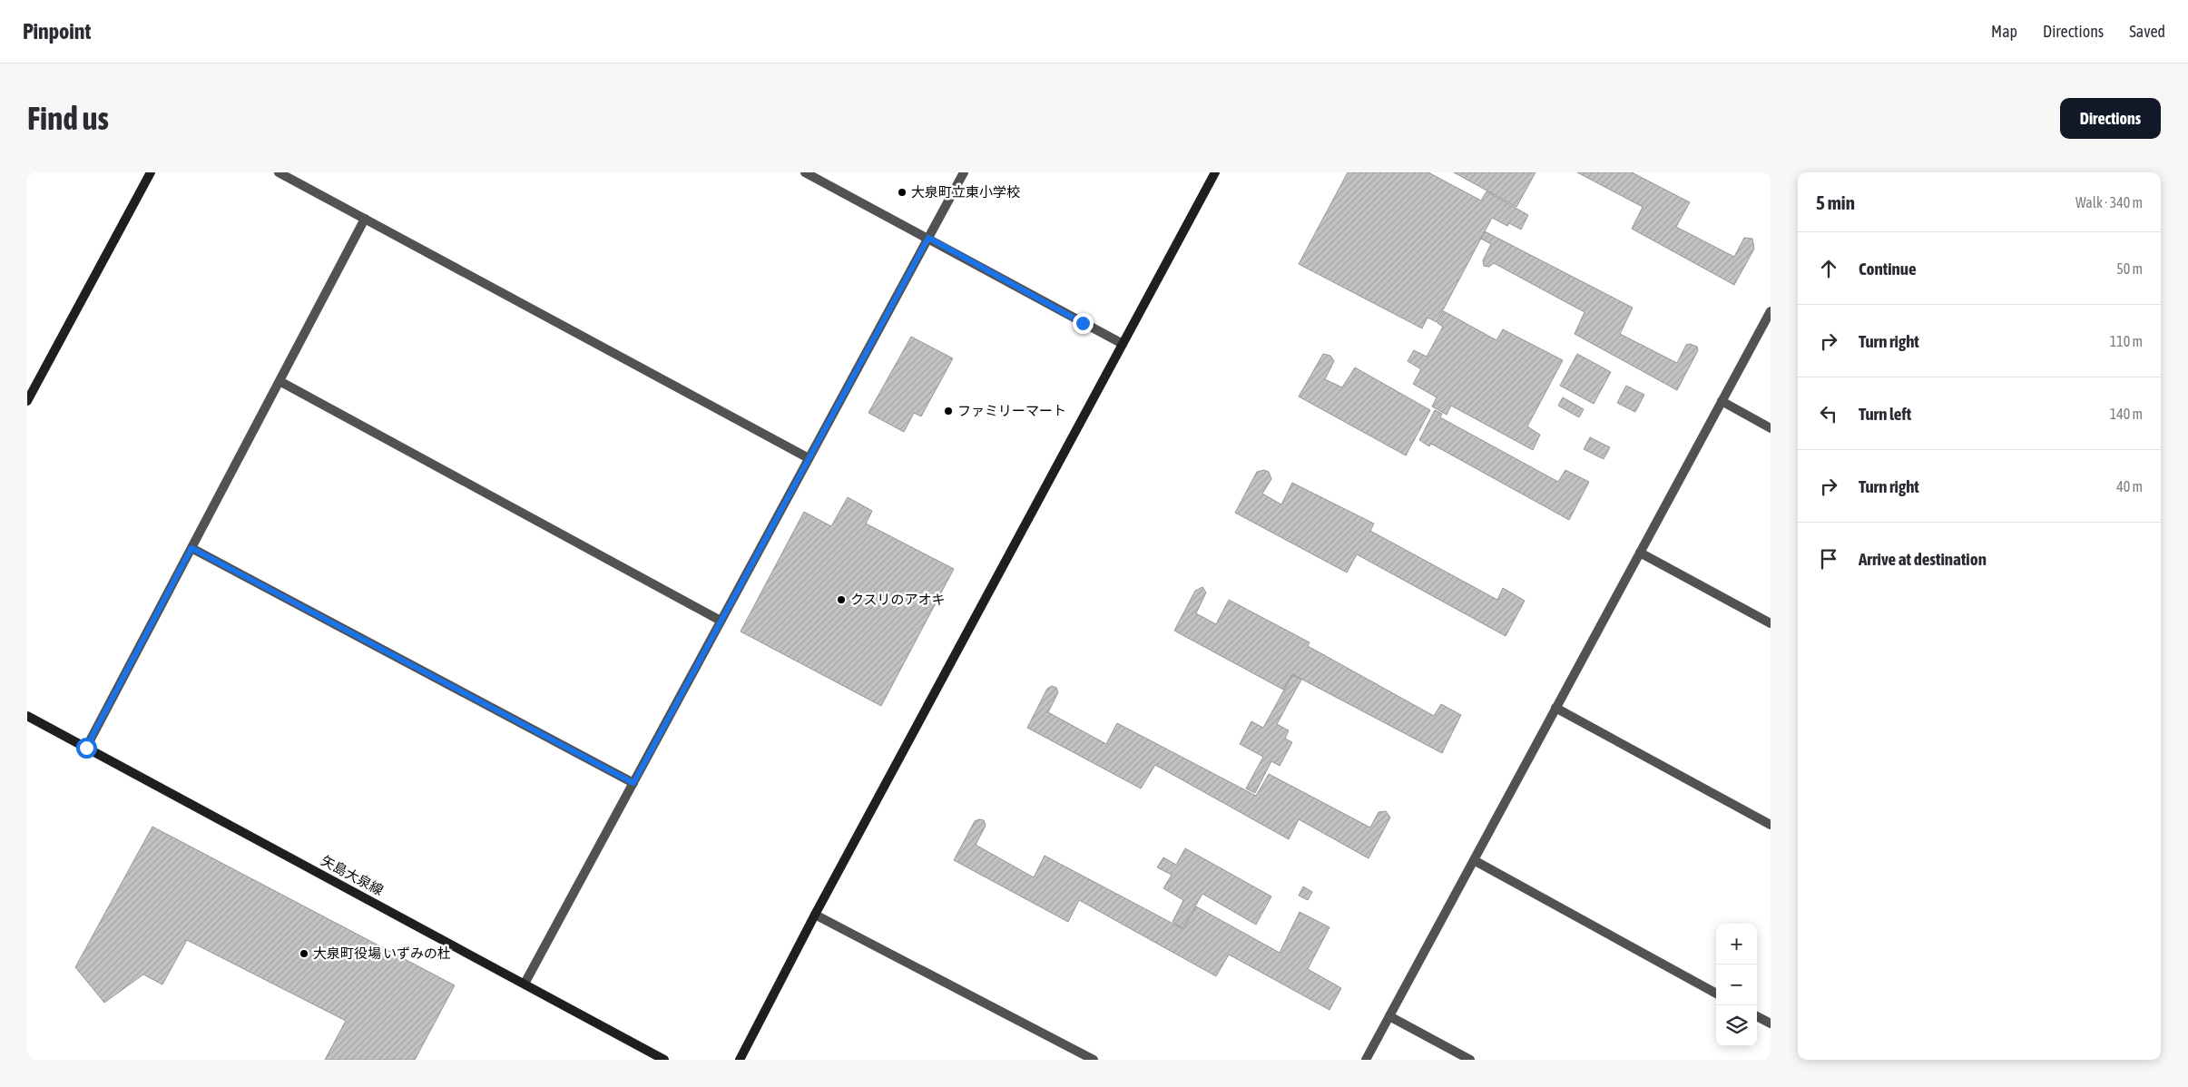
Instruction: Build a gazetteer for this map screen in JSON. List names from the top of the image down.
{
  "streets": {
    "street": ["矢島大泉線"]
  },
  "places": [
    "大泉町立東小学校",
    "ファミリーマート",
    "クスリのアオキ",
    "大泉町役場 いずみの杜"
  ],
  "page": {
    "header": "Pinpoint",
    "nav": ["Map", "Directions", "Saved"],
    "buttons": "Directions",
    "title": "Find us",
    "heading": ["5 min", "Walk · 340 m"],
    "list": [
      ["Continue", "50 m"],
      ["Turn right", "110 m"],
      ["Turn left", "140 m"],
      ["Turn right", "40 m"],
      "Arrive at destination"
    ],
    "map_buttons": ["+", "−"]
  }
}
